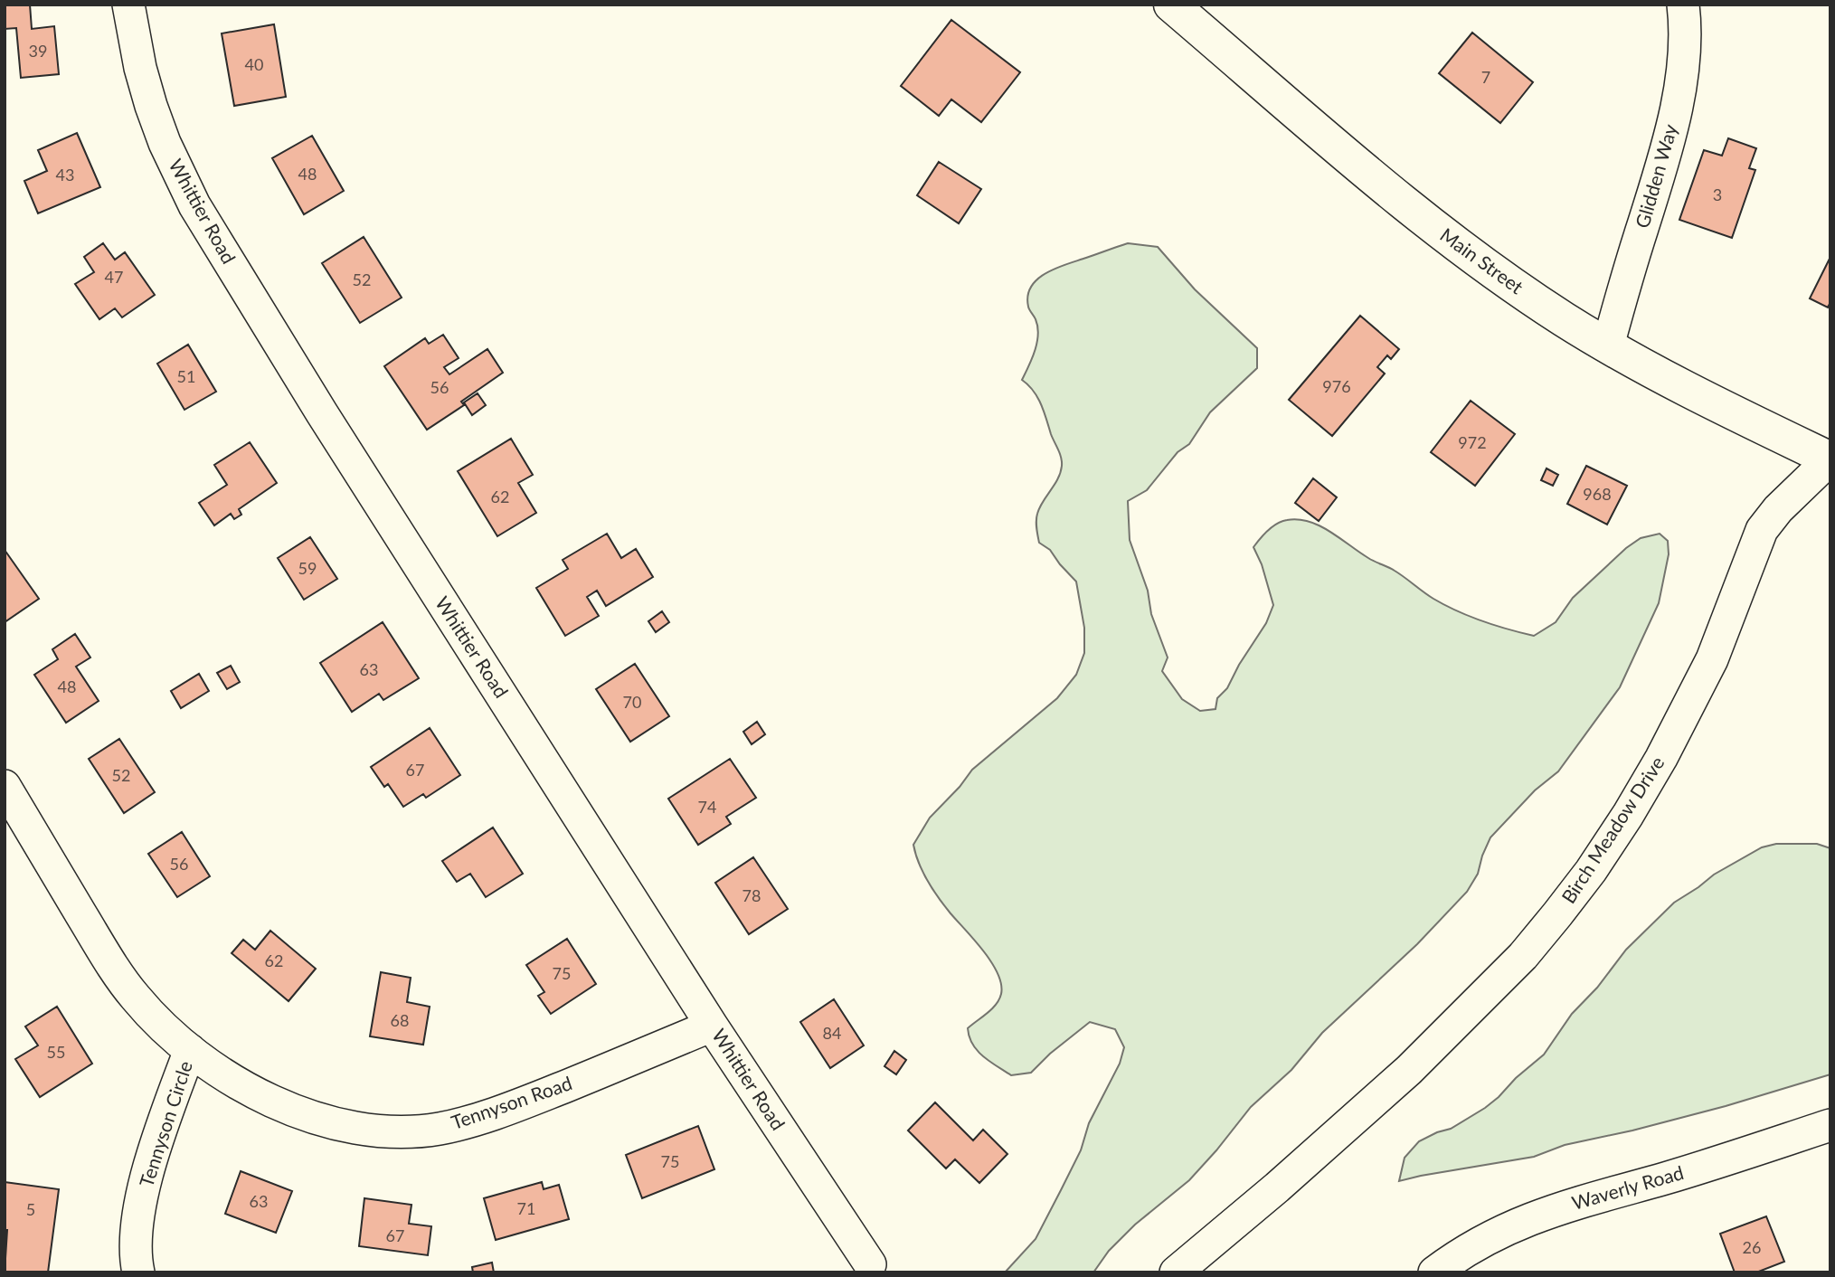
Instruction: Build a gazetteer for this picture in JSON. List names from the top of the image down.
{
  "streets": {
    "main road": ["Main Street"],
    "street": [
      "Glidden Way",
      "Whittier Road",
      "Birch Meadow Drive",
      "Tennyson Road",
      "Tennyson Circle",
      "Waverly Road"
    ]
  },
  "crossings": [
    ["Glidden Way", "Main Street"],
    ["Whittier Road", "Tennyson Road"],
    ["Main Street", "Birch Meadow Drive"],
    ["Tennyson Road", "Tennyson Circle"]
  ],
  "house_numbers": [
    "39",
    "40",
    "7",
    "48",
    "43",
    "3",
    "47",
    "52",
    "51",
    "976",
    "56",
    "972",
    "968",
    "62",
    "59",
    "63",
    "48",
    "70",
    "67",
    "52",
    "74",
    "56",
    "78",
    "62",
    "75",
    "68",
    "84",
    "55",
    "75",
    "63",
    "71",
    "5",
    "67",
    "26"
  ]
}
